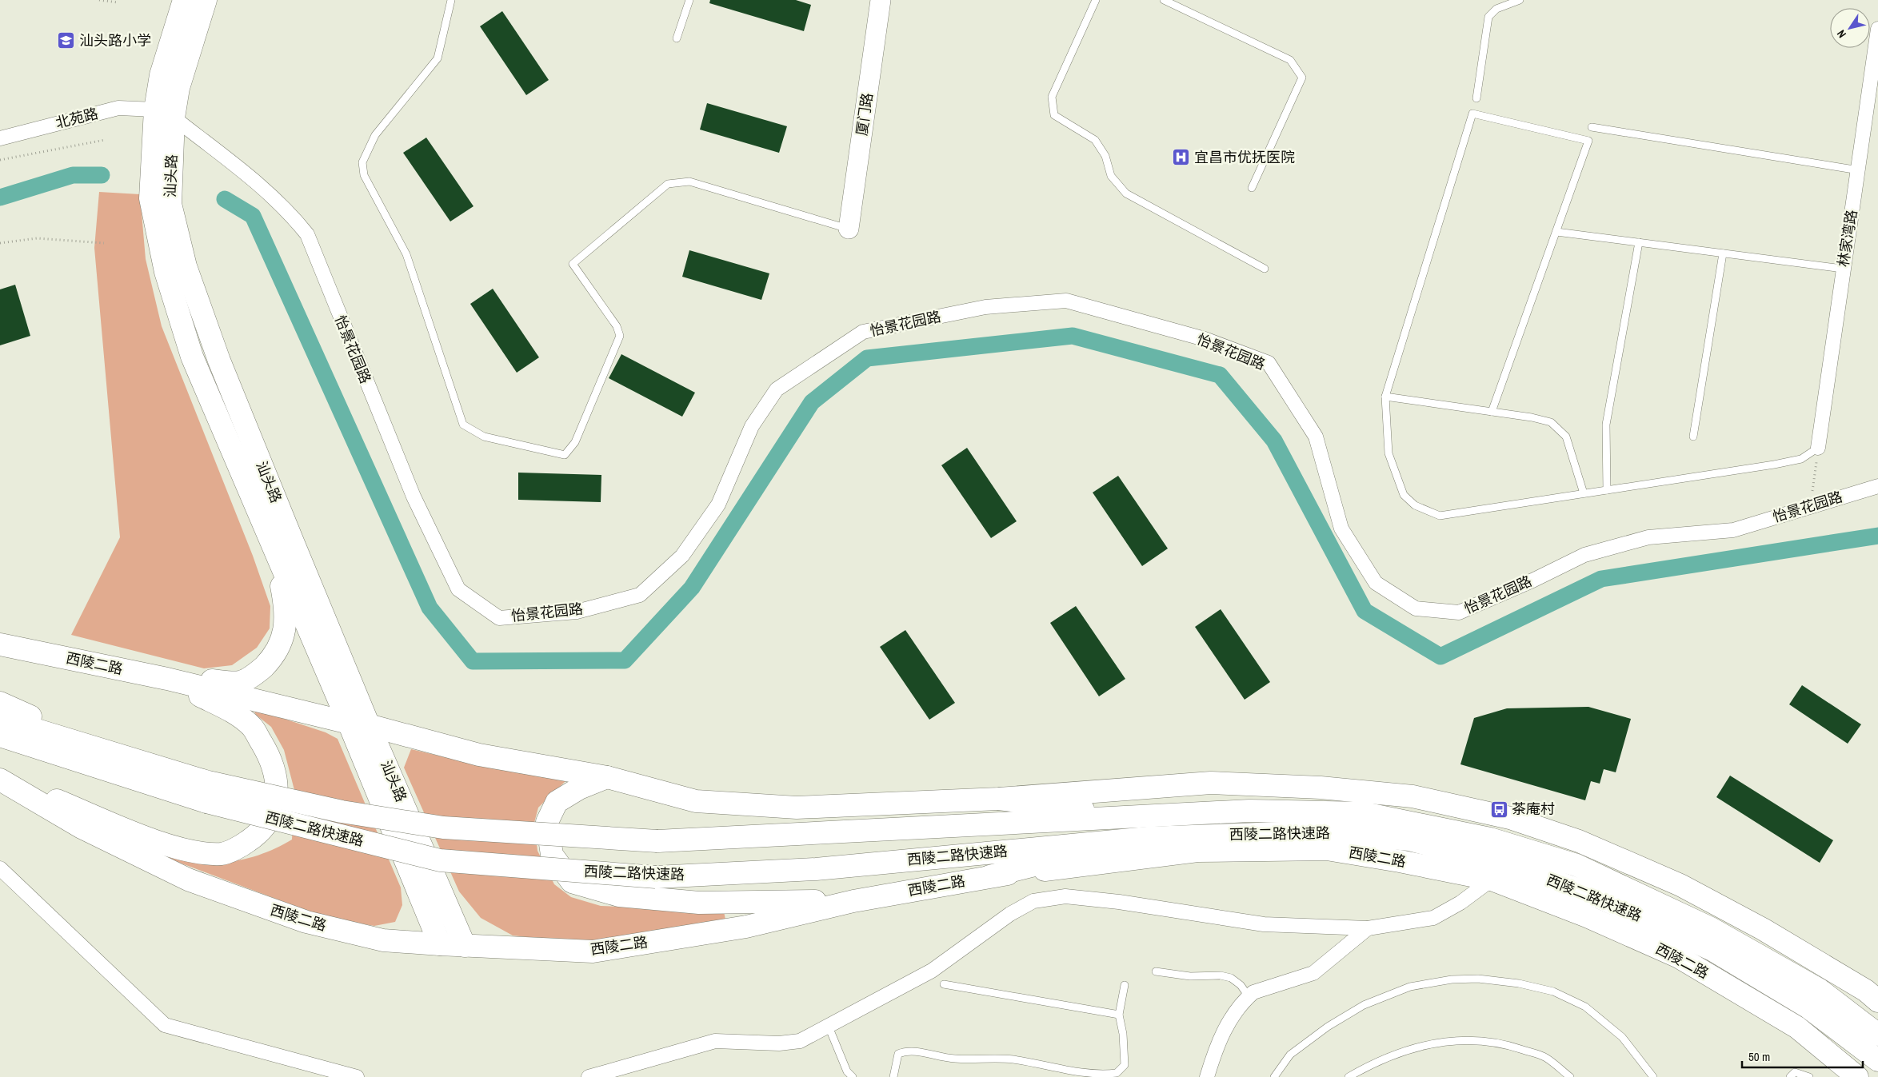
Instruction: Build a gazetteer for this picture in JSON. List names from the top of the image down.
{
  "streets": {
    "main road": ["汕头路", "西陵二路", "西陵二路快速路"],
    "street": [
      "厦门路",
      "北苑路",
      "林家湾路",
      "怡景花园路"
    ]
  },
  "crossings": [
    ["北苑路", "汕头路"],
    ["北苑路", "怡景花园路"],
    ["汕头路", "怡景花园路"],
    ["汕头路", "西陵二路"],
    ["汕头路", "西陵二路快速路"]
  ],
  "places": {
    "school or university": ["汕头路小学"],
    "hospital": ["宜昌市优抚医院"],
    "bus stop": ["茶庵村"]
  },
  "scale_bar": "50 m",
  "north": "bottom left"
}
